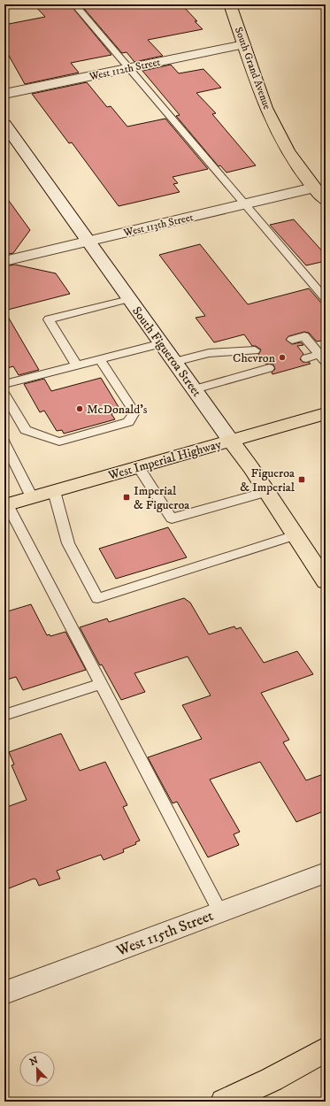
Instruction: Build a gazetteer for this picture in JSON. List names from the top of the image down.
{
  "streets": {
    "main road": ["South Grand Avenue", "South Figueroa Street", "West Imperial Highway"],
    "street": ["West 112th Street", "West 113th Street", "West 115th Street"]
  },
  "crossings": [
    ["South Grand Avenue", "West 112th Street"],
    ["South Grand Avenue", "West 113th Street"],
    ["West 113th Street", "South Figueroa Street"],
    ["South Figueroa Street", "West Imperial Highway"]
  ],
  "places": {
    "other": ["Chevron", "McDonald's"],
    "transit": ["Figueroa & Imperial", "Imperial & Figueroa"]
  },
  "north": "top left"
}
